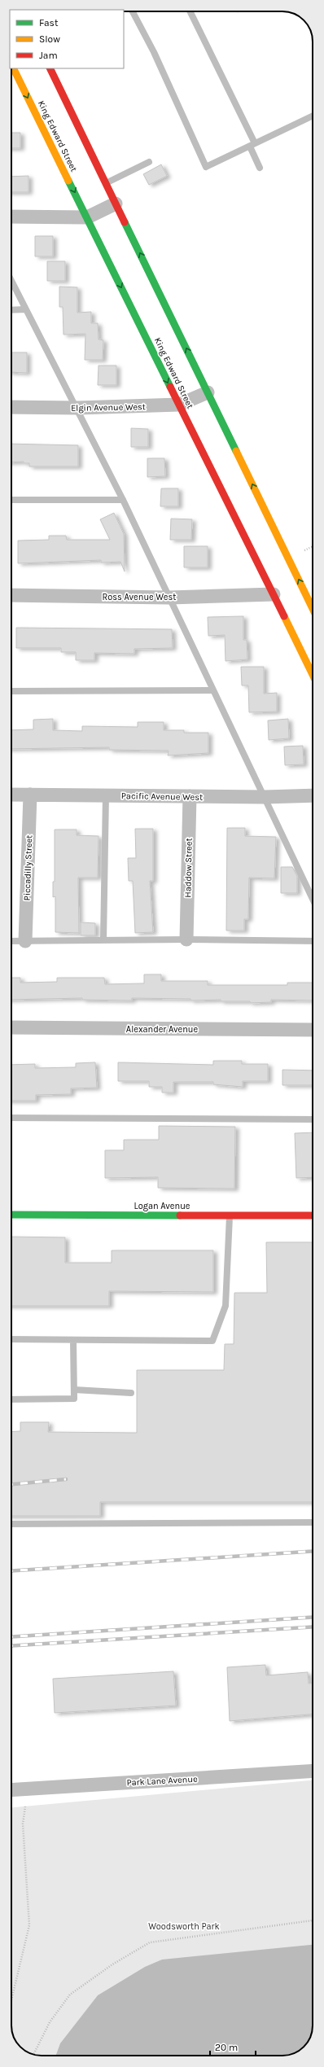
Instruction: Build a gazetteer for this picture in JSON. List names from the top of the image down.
{
  "streets": {
    "main road": ["King Edward Street", "Logan Avenue"],
    "street": [
      "Elgin Avenue West",
      "Ross Avenue West",
      "Pacific Avenue West",
      "Piccadilly Street",
      "Haddow Street",
      "Alexander Avenue",
      "Park Lane Avenue"
    ]
  },
  "crossings": [
    ["King Edward Street", "Elgin Avenue West"],
    ["King Edward Street", "Ross Avenue West"],
    ["Pacific Avenue West", "Piccadilly Street"],
    ["Pacific Avenue West", "Haddow Street"]
  ],
  "parks": ["Woodsworth Park"],
  "legend": ["Fast", "Slow", "Jam"],
  "scale_bar": "20 m"
}
